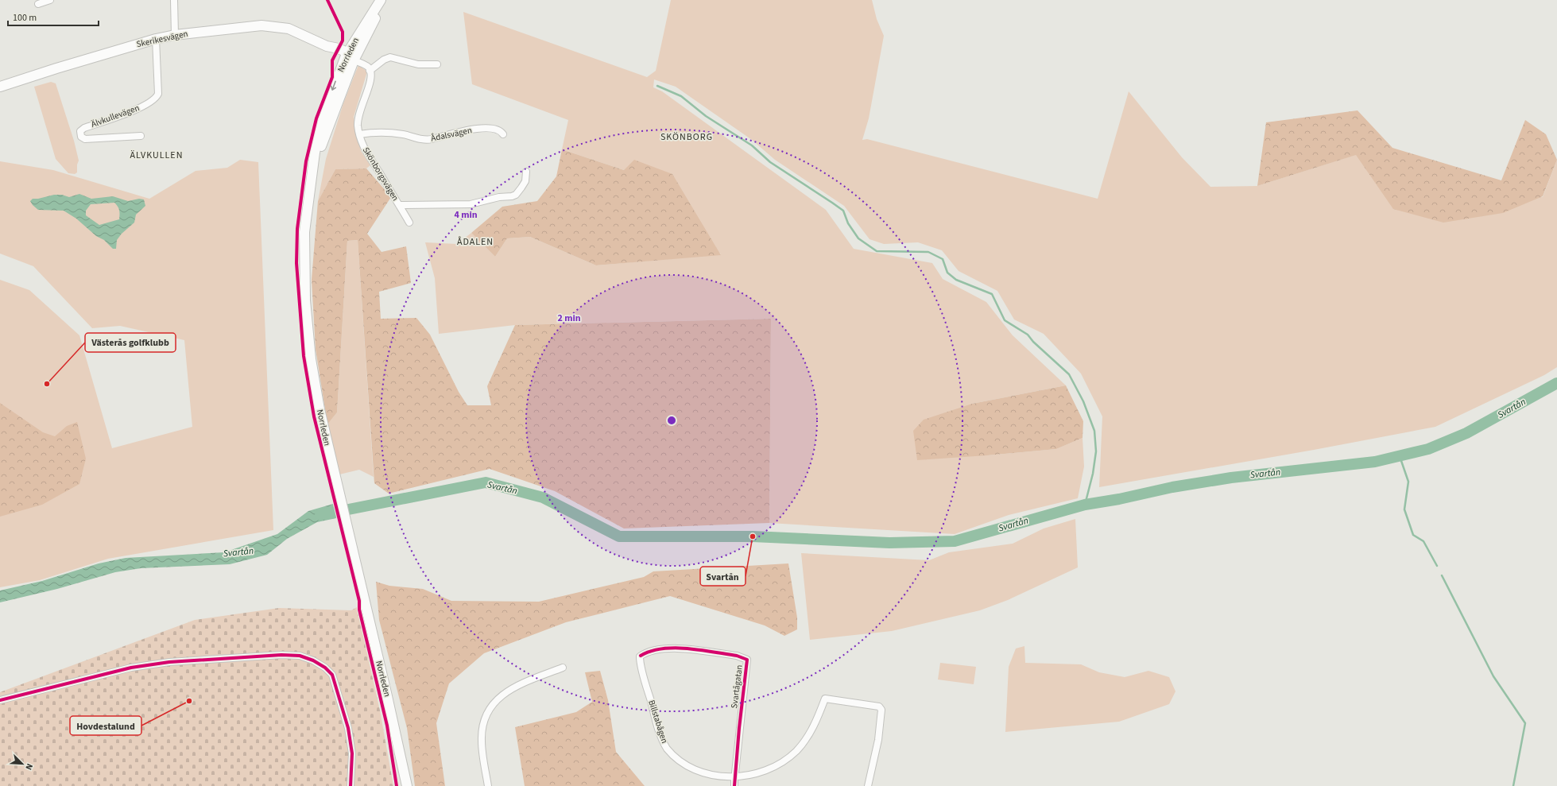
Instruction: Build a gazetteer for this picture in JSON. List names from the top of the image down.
{
  "streets": {
    "main road": ["Skerikesvägen", "Norrleden"],
    "street": [
      "Älvkullevägen",
      "Ådalsvägen",
      "Skönborgsvägen",
      "Svartågatan",
      "Billstabågen"
    ]
  },
  "crossings": [
    ["Skerikesvägen", "Norrleden"],
    ["Skerikesvägen", "Älvkullevägen"],
    ["Ådalsvägen", "Skönborgsvägen"],
    ["Svartågatan", "Billstabågen"]
  ],
  "districts": ["SKÖNBORG", "ÄLVKULLEN", "ÅDALEN"],
  "water": ["Svartån"],
  "places": ["Västerås golfklubb", "Svartån", "Hovdestalund"],
  "scale_bar": "100 m",
  "north": "bottom right",
  "rings": ["4 min", "2 min"]
}
